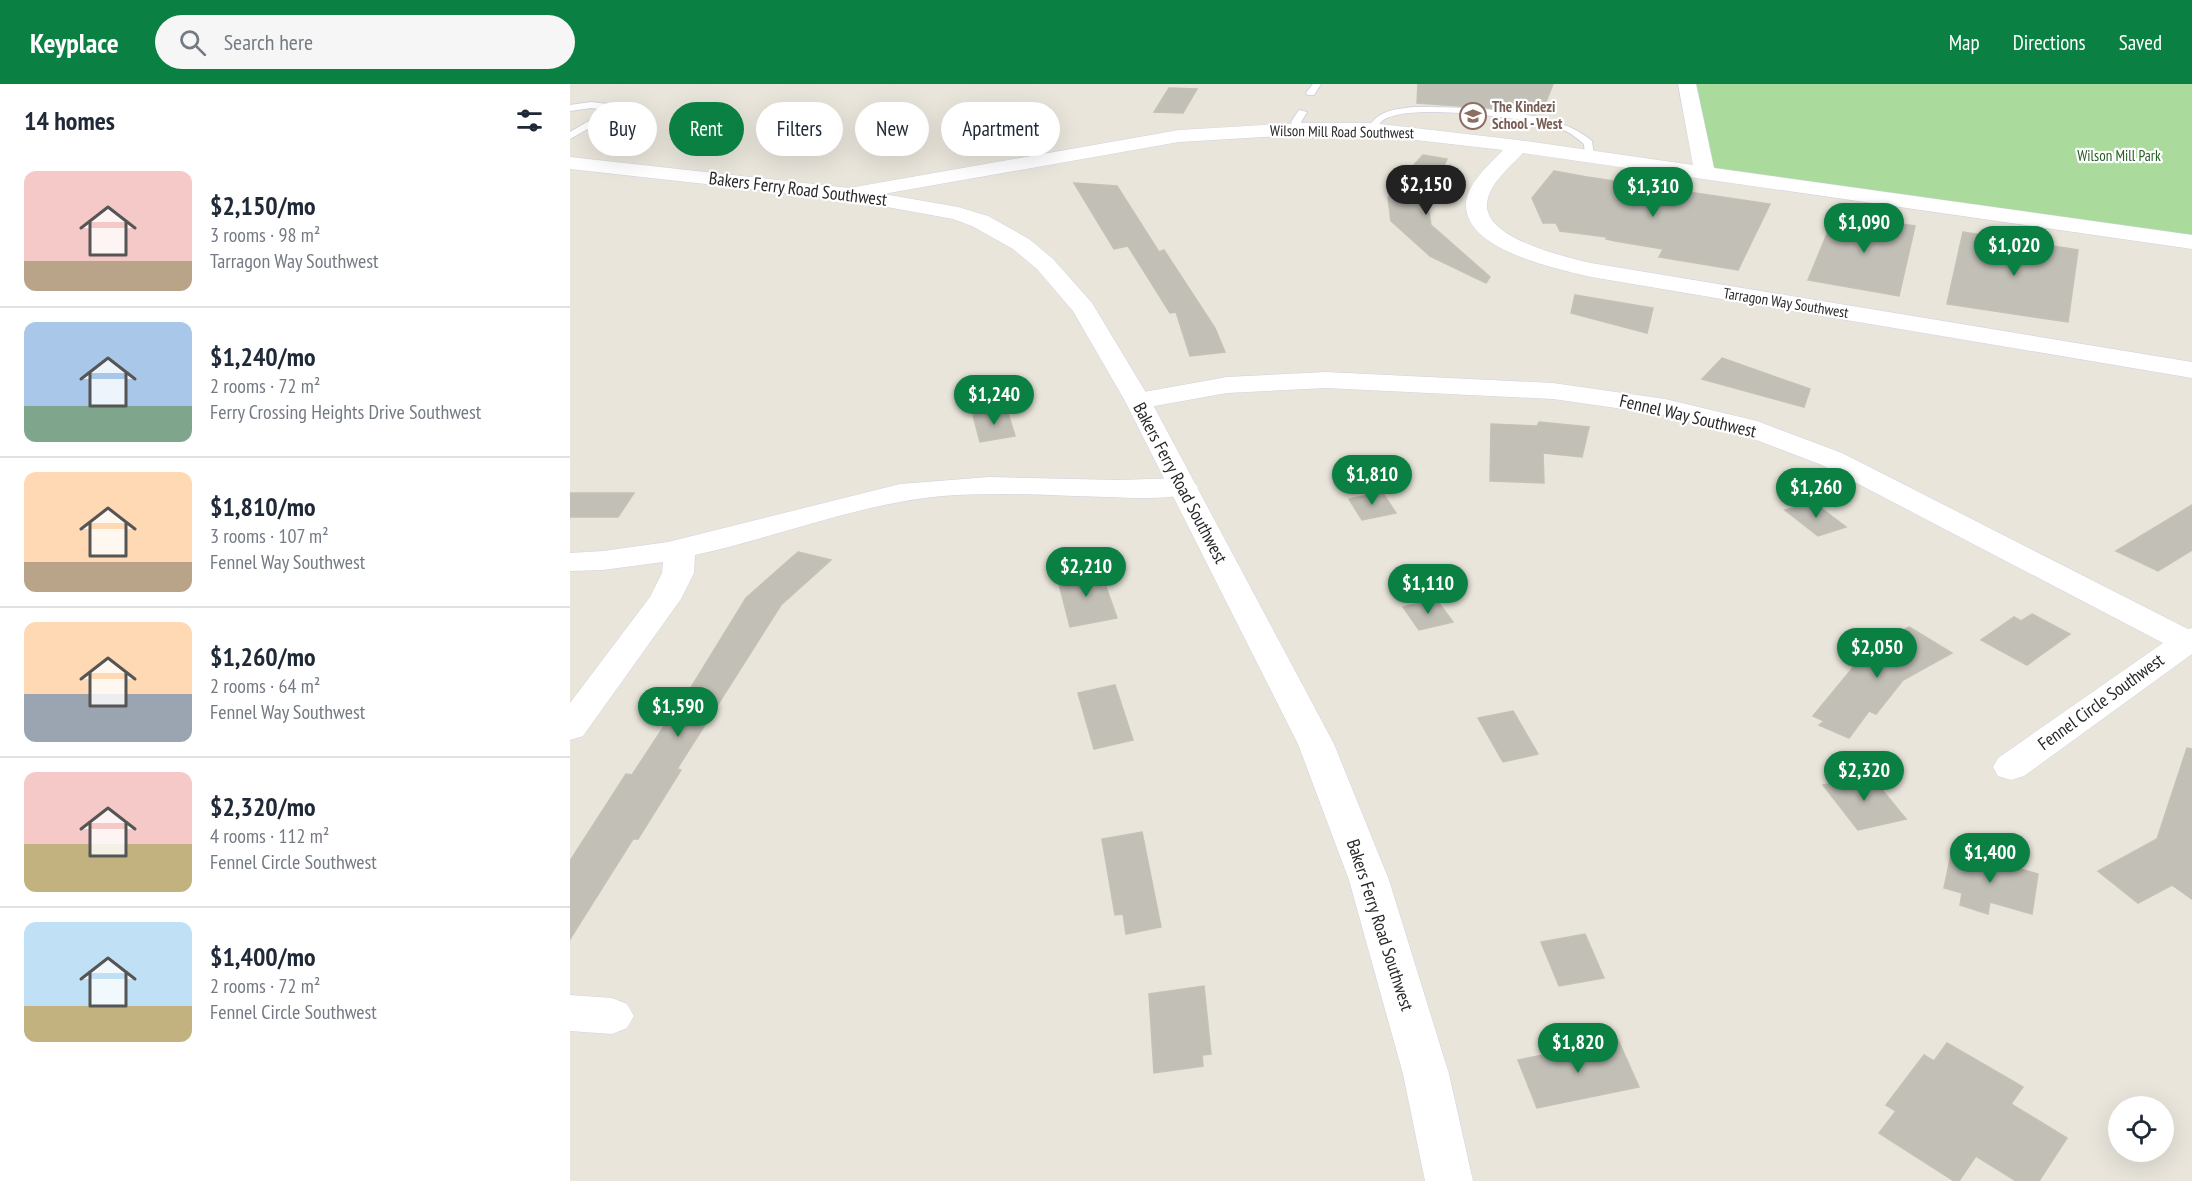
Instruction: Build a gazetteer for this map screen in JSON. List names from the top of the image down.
{
  "streets": {
    "street": [
      "Wilson Mill Road Southwest",
      "Bakers Ferry Road Southwest",
      "Tarragon Way Southwest",
      "Fennel Way Southwest",
      "Fennel Circle Southwest"
    ]
  },
  "crossings": [
    ["Wilson Mill Road Southwest", "Bakers Ferry Road Southwest"],
    ["Wilson Mill Road Southwest", "Tarragon Way Southwest"],
    ["Bakers Ferry Road Southwest", "Fennel Way Southwest"],
    ["Fennel Way Southwest", "Fennel Circle Southwest"]
  ],
  "parks": ["Wilson Mill Park"],
  "places": {
    "school or university": ["The Kindezi School - West"]
  },
  "page": {
    "header": "Keyplace",
    "search": "Search here",
    "nav": ["Map", "Directions", "Saved"],
    "heading": "14 homes",
    "chip": [
      "Buy",
      "Rent",
      "Filters",
      "New",
      "Apartment"
    ],
    "list": [
      {
        "name": "$2,150/mo",
        "note": "3 rooms · 98 m² · Tarragon Way Southwest"
      },
      {
        "name": "$1,240/mo",
        "note": "2 rooms · 72 m² · Ferry Crossing Heights Drive Southwest"
      },
      {
        "name": "$1,810/mo",
        "note": "3 rooms · 107 m² · Fennel Way Southwest"
      },
      {
        "name": "$1,260/mo",
        "note": "2 rooms · 64 m² · Fennel Way Southwest"
      },
      {
        "name": "$2,320/mo",
        "note": "4 rooms · 112 m² · Fennel Circle Southwest"
      },
      {
        "name": "$1,400/mo",
        "note": "2 rooms · 72 m² · Fennel Circle Southwest"
      }
    ],
    "price": [
      "$2,150",
      "$1,310",
      "$1,090",
      "$1,020",
      "$1,240",
      "$1,810",
      "$1,260",
      "$2,210",
      "$1,110",
      "$2,050",
      "$1,590",
      "$2,320",
      "$1,400",
      "$1,820"
    ]
  }
}
